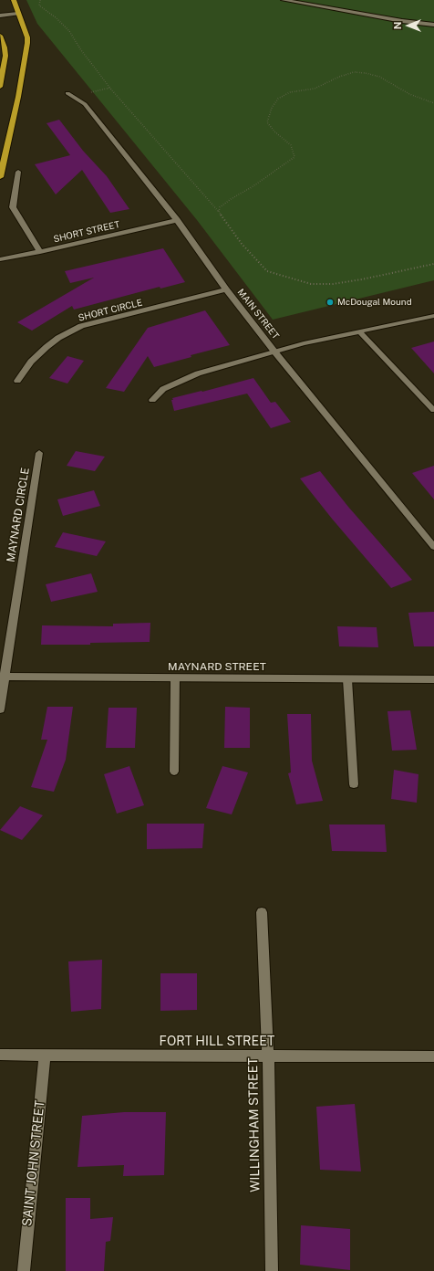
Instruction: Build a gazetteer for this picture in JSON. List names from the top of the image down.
{
  "streets": {
    "street": [
      "SHORT STREET",
      "SHORT CIRCLE",
      "MAIN STREET",
      "MAYNARD CIRCLE",
      "MAYNARD STREET",
      "FORT HILL STREET",
      "WILLINGHAM STREET",
      "SAINT JOHN STREET"
    ]
  },
  "crossings": [
    ["SHORT STREET", "MAIN STREET"],
    ["SHORT CIRCLE", "MAIN STREET"],
    ["MAYNARD CIRCLE", "MAYNARD STREET"],
    ["FORT HILL STREET", "WILLINGHAM STREET"],
    ["FORT HILL STREET", "SAINT JOHN STREET"]
  ],
  "places": ["McDougal Mound"],
  "north": "left"
}
